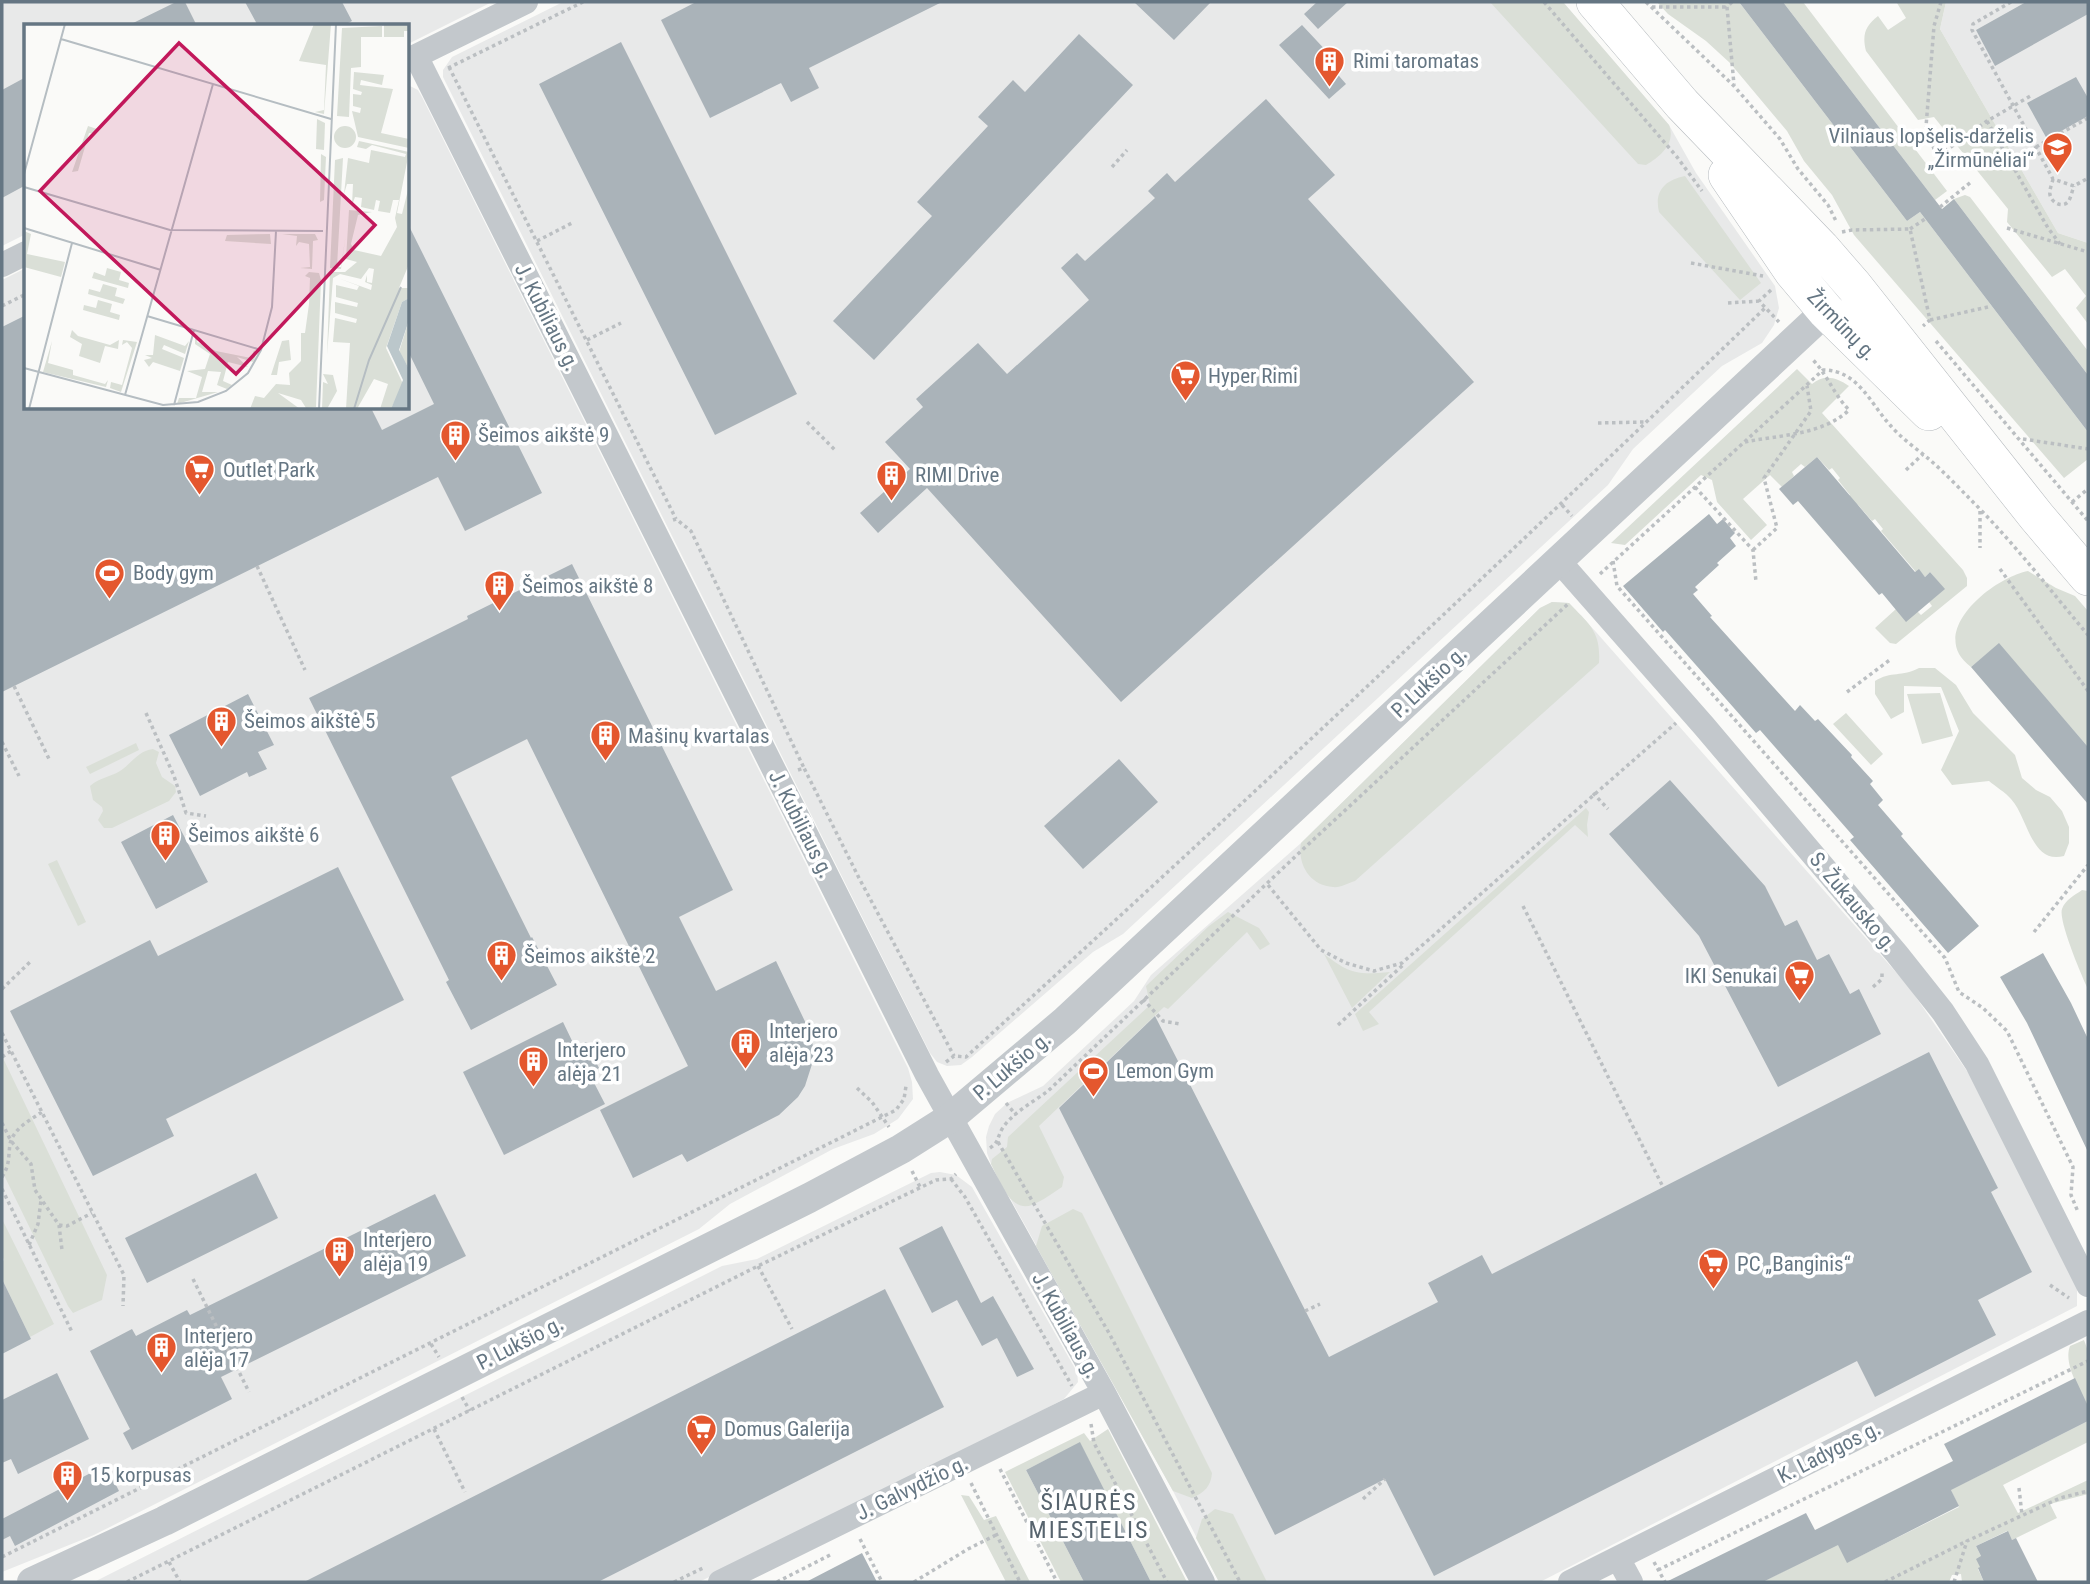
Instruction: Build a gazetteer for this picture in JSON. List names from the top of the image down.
{
  "streets": {
    "main road": ["Žirmūnų g."],
    "street": [
      "J. Kubiliaus g.",
      "P. Lukšio g.",
      "S. Žukausko g.",
      "K. Ladygos g.",
      "J. Galvydžio g."
    ]
  },
  "crossings": [
    ["J. Kubiliaus g.", "P. Lukšio g."],
    ["J. Kubiliaus g.", "J. Galvydžio g."],
    ["Žirmūnų g.", "P. Lukšio g."],
    ["P. Lukšio g.", "S. Žukausko g."]
  ],
  "districts": ["ŠIAURĖS MIESTELIS"],
  "places": {
    "building": [
      "Rimi taromatas",
      "Šeimos aikštė 9",
      "RIMI Drive",
      "Šeimos aikštė 8",
      "Šeimos aikštė 5",
      "Mašinų kvartalas",
      "Šeimos aikštė 6",
      "Šeimos aikštė 2",
      "Interjero alėja 23",
      "Interjero alėja 21",
      "Interjero alėja 19",
      "Interjero alėja 17",
      "15 korpusas"
    ],
    "school or university": ["Vilniaus lopšelis-darželis „Žirmūnėliai“"],
    "supermarket": [
      "Hyper Rimi",
      "Outlet Park",
      "IKI Senukai",
      "PC „Banginis“",
      "Domus Galerija"
    ],
    "sports": ["Body gym", "Lemon Gym"]
  }
}
